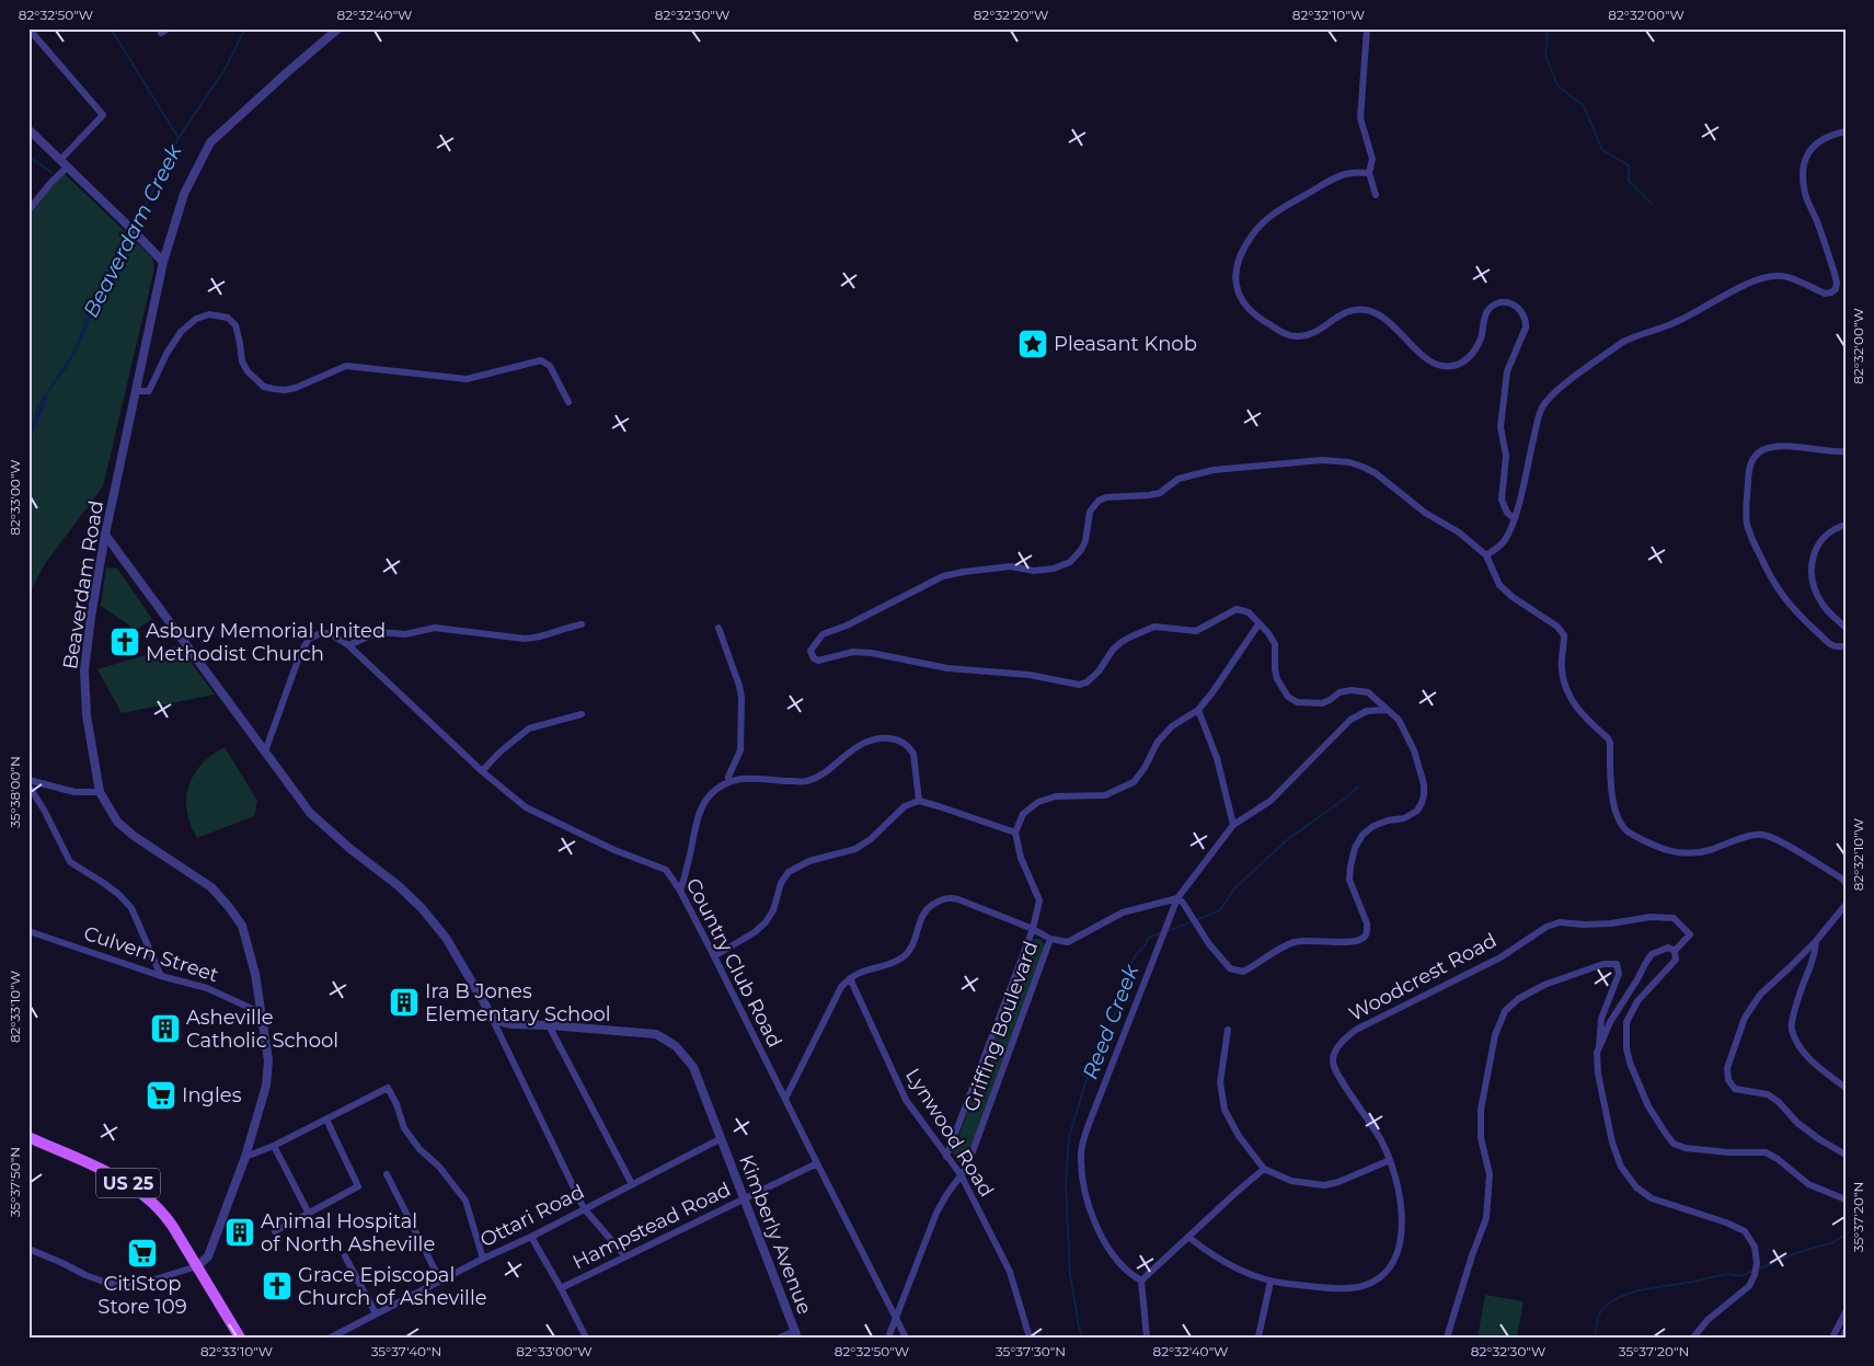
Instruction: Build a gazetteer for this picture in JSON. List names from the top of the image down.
{
  "streets": {
    "main road": ["US 25"],
    "street": [
      "Beaverdam Road",
      "Culvern Street",
      "Country Club Road",
      "Woodcrest Road",
      "Griffing Boulevard",
      "Lynwood Road",
      "Ottari Road",
      "Hampstead Road",
      "Kimberly Avenue"
    ]
  },
  "crossings": [
    ["Beaverdam Road", "Culvern Street"],
    ["Beaverdam Road", "US 25"],
    ["Country Club Road", "Griffing Boulevard"],
    ["Country Club Road", "Hampstead Road"],
    ["Griffing Boulevard", "Lynwood Road"],
    ["Ottari Road", "Kimberly Avenue"],
    ["Hampstead Road", "Kimberly Avenue"]
  ],
  "water": ["Beaverdam Creek", "Reed Creek"],
  "places": {
    "place": ["Pleasant Knob"],
    "church": ["Asbury Memorial United Methodist Church", "Grace Episcopal Church of Asheville"],
    "building": ["Ira B Jones Elementary School", "Asheville Catholic School", "Animal Hospital of North Asheville"],
    "supermarket": ["Ingles", "CitiStop Store 109"]
  },
  "coordinates": [
    "82°32'50\"W",
    "82°32'40\"W",
    "82°32'30\"W",
    "82°32'20\"W",
    "82°32'10\"W",
    "82°32'00\"W",
    "82°33'00\"W",
    "35°38'00\"N",
    "82°33'10\"W",
    "35°37'50\"N",
    "35°37'20\"N",
    "35°37'40\"N",
    "35°37'30\"N"
  ]
}
